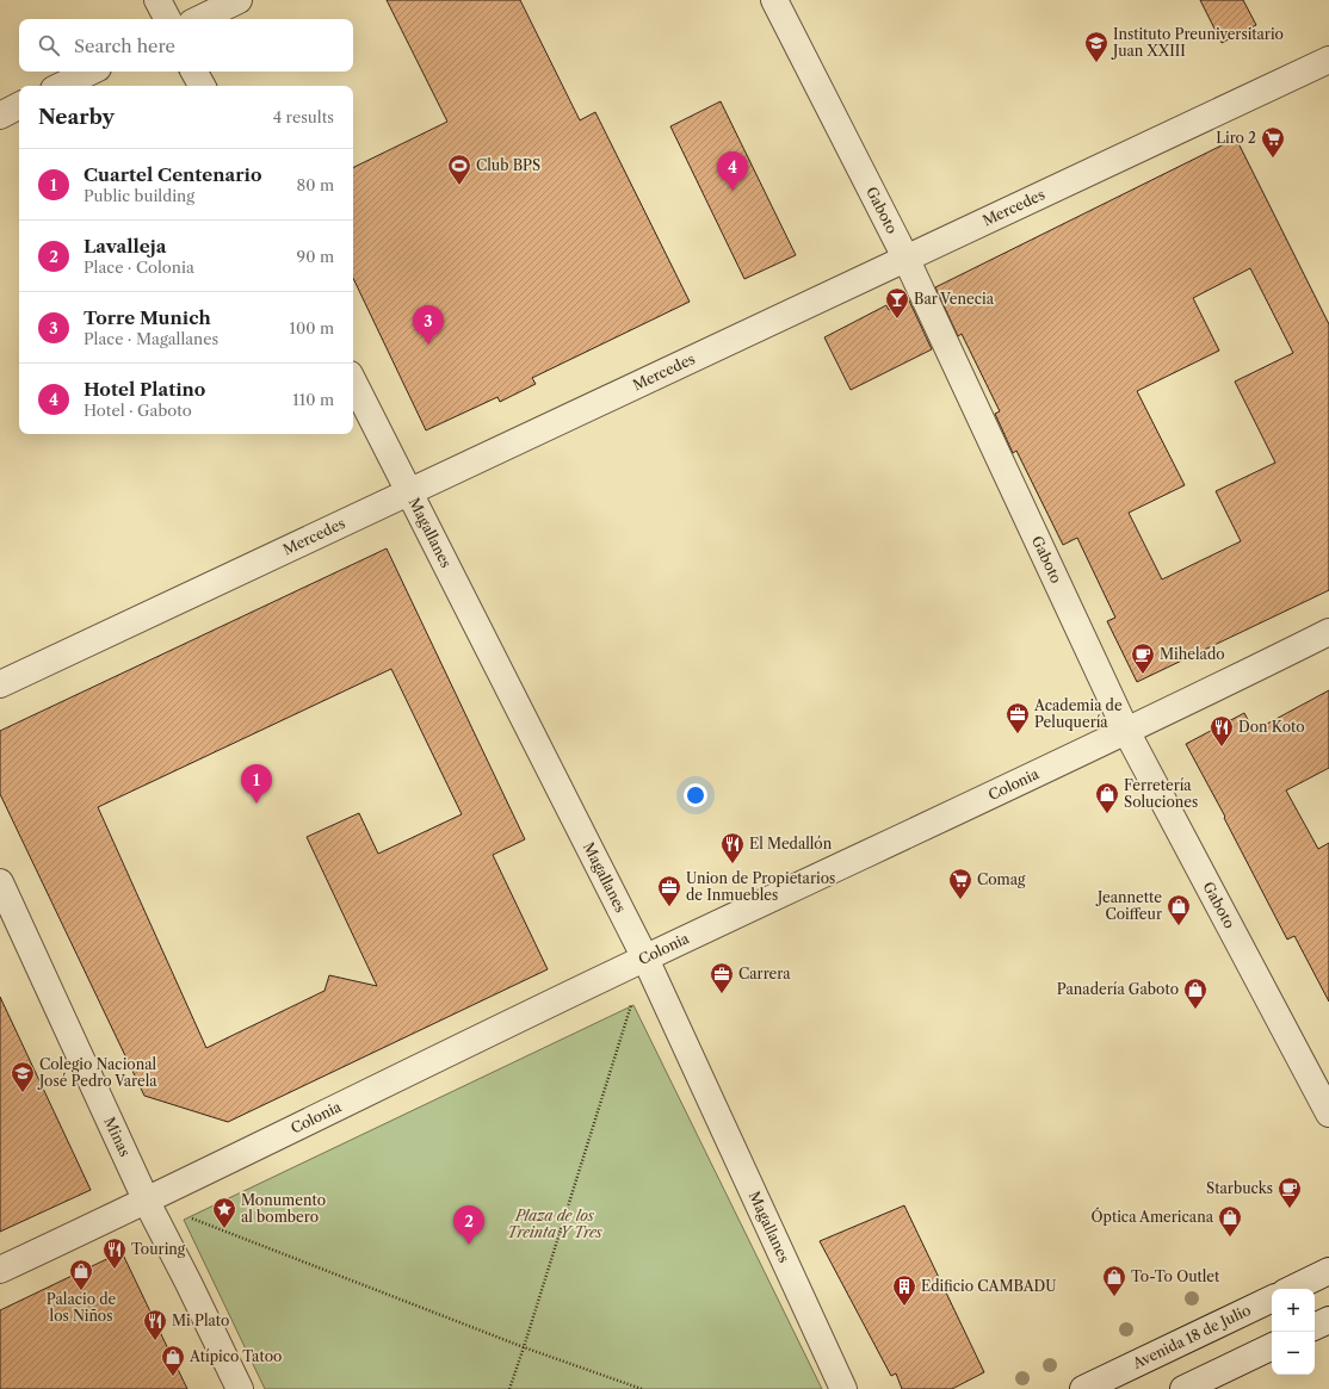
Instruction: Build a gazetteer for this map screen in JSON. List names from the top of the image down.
{
  "streets": {
    "street": [
      "Mercedes",
      "Gaboto",
      "Magallanes",
      "Colonia",
      "Minas",
      "Avenida 18 de Julio"
    ]
  },
  "crossings": [
    ["Mercedes", "Gaboto"],
    ["Mercedes", "Magallanes"],
    ["Gaboto", "Colonia"],
    ["Magallanes", "Colonia"],
    ["Colonia", "Minas"]
  ],
  "parks": ["Plaza de los Treinta Y Tres"],
  "places": {
    "school or university": ["Instituto Preuniversitario Juan XXIII", "Colegio Nacional José Pedro Varela"],
    "supermarket": ["Liro 2", "Comag"],
    "sports": ["Club BPS"],
    "bar": ["Bar Venecia"],
    "cafe": ["Mihelado", "Starbucks"],
    "office": ["Academia de Peluquería", "Union de Propietarios de Inmuebles", "Carrera"],
    "restaurant": [
      "Don Koto",
      "El Medallón",
      "Touring",
      "Mi Plato"
    ],
    "shop": [
      "Ferretería Soluciones",
      "Jeannette Coiffeur",
      "Panadería Gaboto",
      "Óptica Americana",
      "Palacio de los Niños",
      "To-To Outlet",
      "Atípico Tatoo"
    ],
    "place": ["Monumento al bombero"],
    "building": ["Edificio CAMBADU"]
  },
  "page": {
    "search": "Search here",
    "heading": ["Nearby", "4 results"],
    "list": [
      {
        "mark": "1",
        "name": "Cuartel Centenario",
        "note": "Public building",
        "value": "80 m"
      },
      {
        "mark": "2",
        "name": "Lavalleja",
        "note": "Place · Colonia",
        "value": "90 m"
      },
      {
        "mark": "3",
        "name": "Torre Munich",
        "note": "Place · Magallanes",
        "value": "100 m"
      },
      {
        "mark": "4",
        "name": "Hotel Platino",
        "note": "Hotel · Gaboto",
        "value": "110 m"
      }
    ],
    "pins": [
      "4",
      "3",
      "1",
      "2"
    ],
    "map_buttons": ["+", "−"]
  }
}
